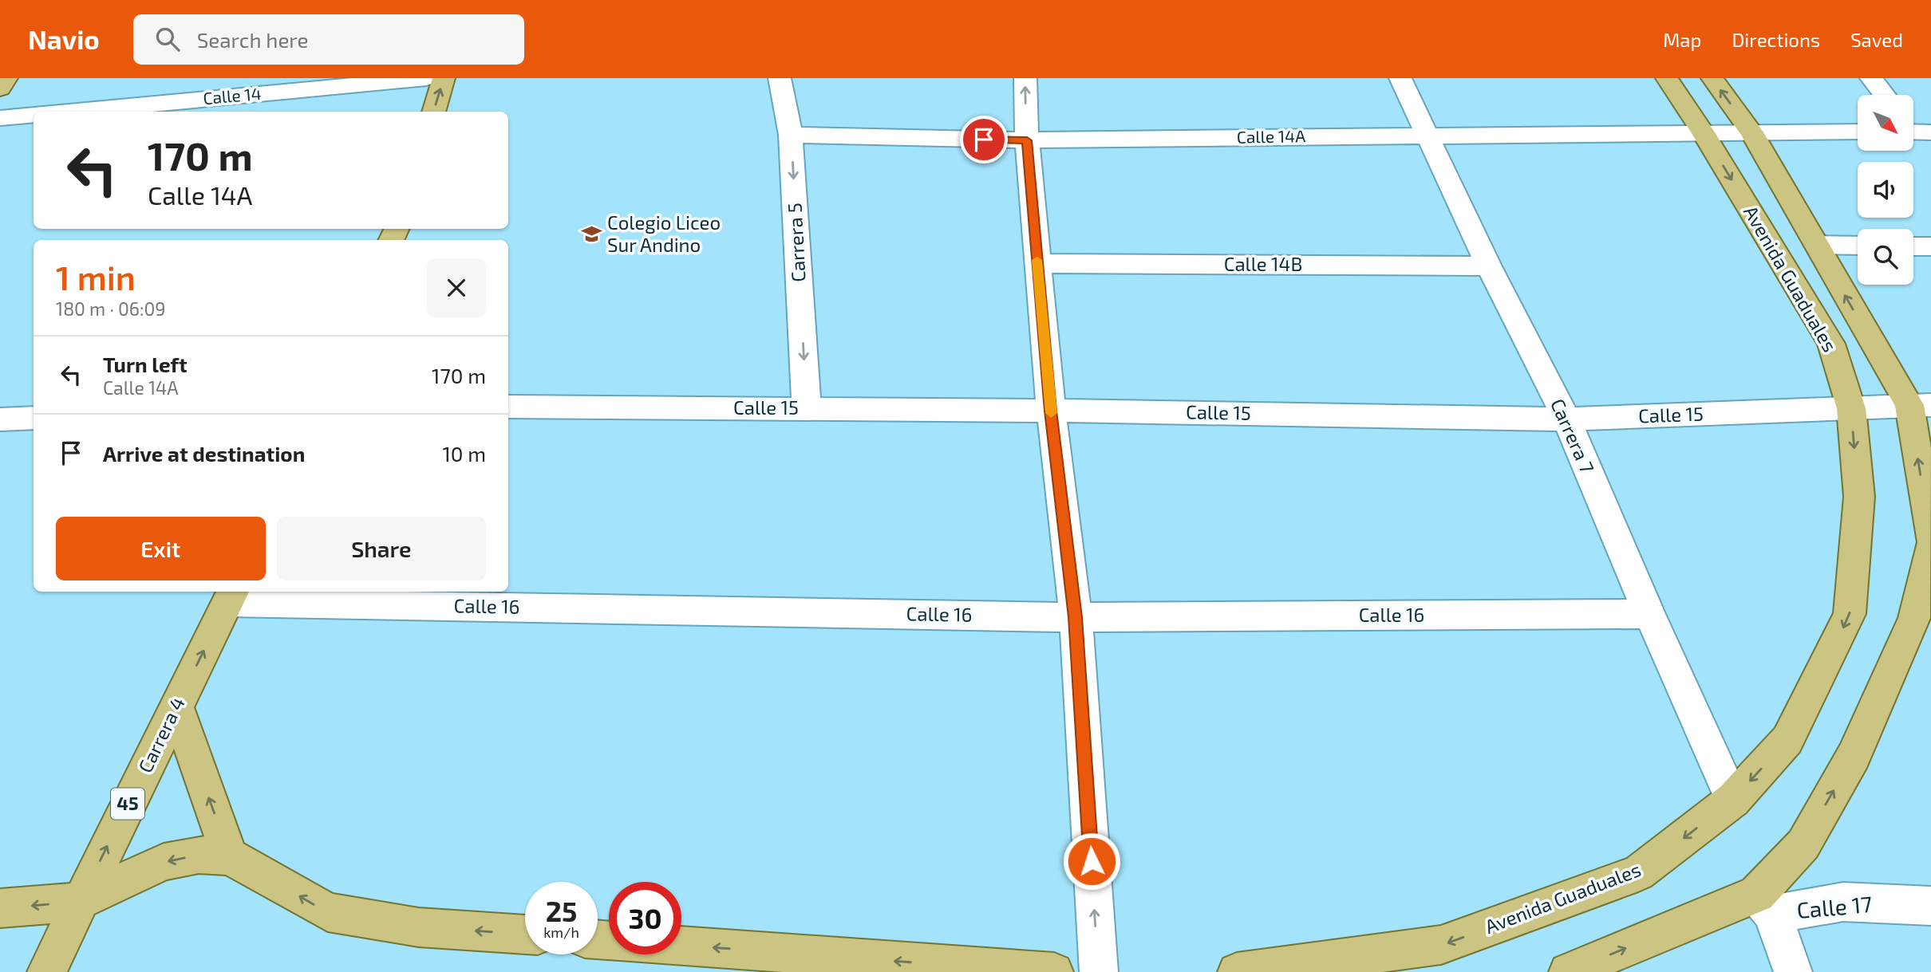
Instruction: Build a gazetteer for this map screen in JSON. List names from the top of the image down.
{
  "streets": {
    "main road": ["Avenida Guaduales", "Carrera 4", "45"],
    "street": [
      "Calle 14",
      "Calle 14A",
      "Carrera 5",
      "Calle 14B",
      "Calle 15",
      "Carrera 7",
      "Calle 16",
      "Calle 17"
    ]
  },
  "crossings": [
    ["Calle 14A", "Carrera 5"],
    ["Calle 14A", "Avenida Guaduales"],
    ["Calle 14A", "Carrera 7"],
    ["Carrera 5", "Calle 15"],
    ["Calle 14B", "Carrera 7"],
    ["Avenida Guaduales", "Calle 15"],
    ["Avenida Guaduales", "Carrera 7"],
    ["Calle 15", "Carrera 7"],
    ["Carrera 7", "Calle 16"],
    ["Calle 16", "Carrera 4"]
  ],
  "one_way": ["Carrera 4"],
  "places": {
    "school or university": ["Colegio Liceo Sur Andino"]
  },
  "north": "bottom right",
  "page": {
    "header": "Navio",
    "search": "Search here",
    "nav": ["Map", "Directions", "Saved"],
    "turn": ["170 m", "Calle 14A"],
    "heading": ["1 min", "180 m · 06:09"],
    "list": [
      {
        "name": "Turn left",
        "note": "Calle 14A",
        "value": "170 m"
      },
      {
        "name": "Arrive at destination",
        "value": "10 m"
      }
    ],
    "buttons": ["Exit", "Share"],
    "speed": "25 km/h",
    "limit": "30"
  }
}
